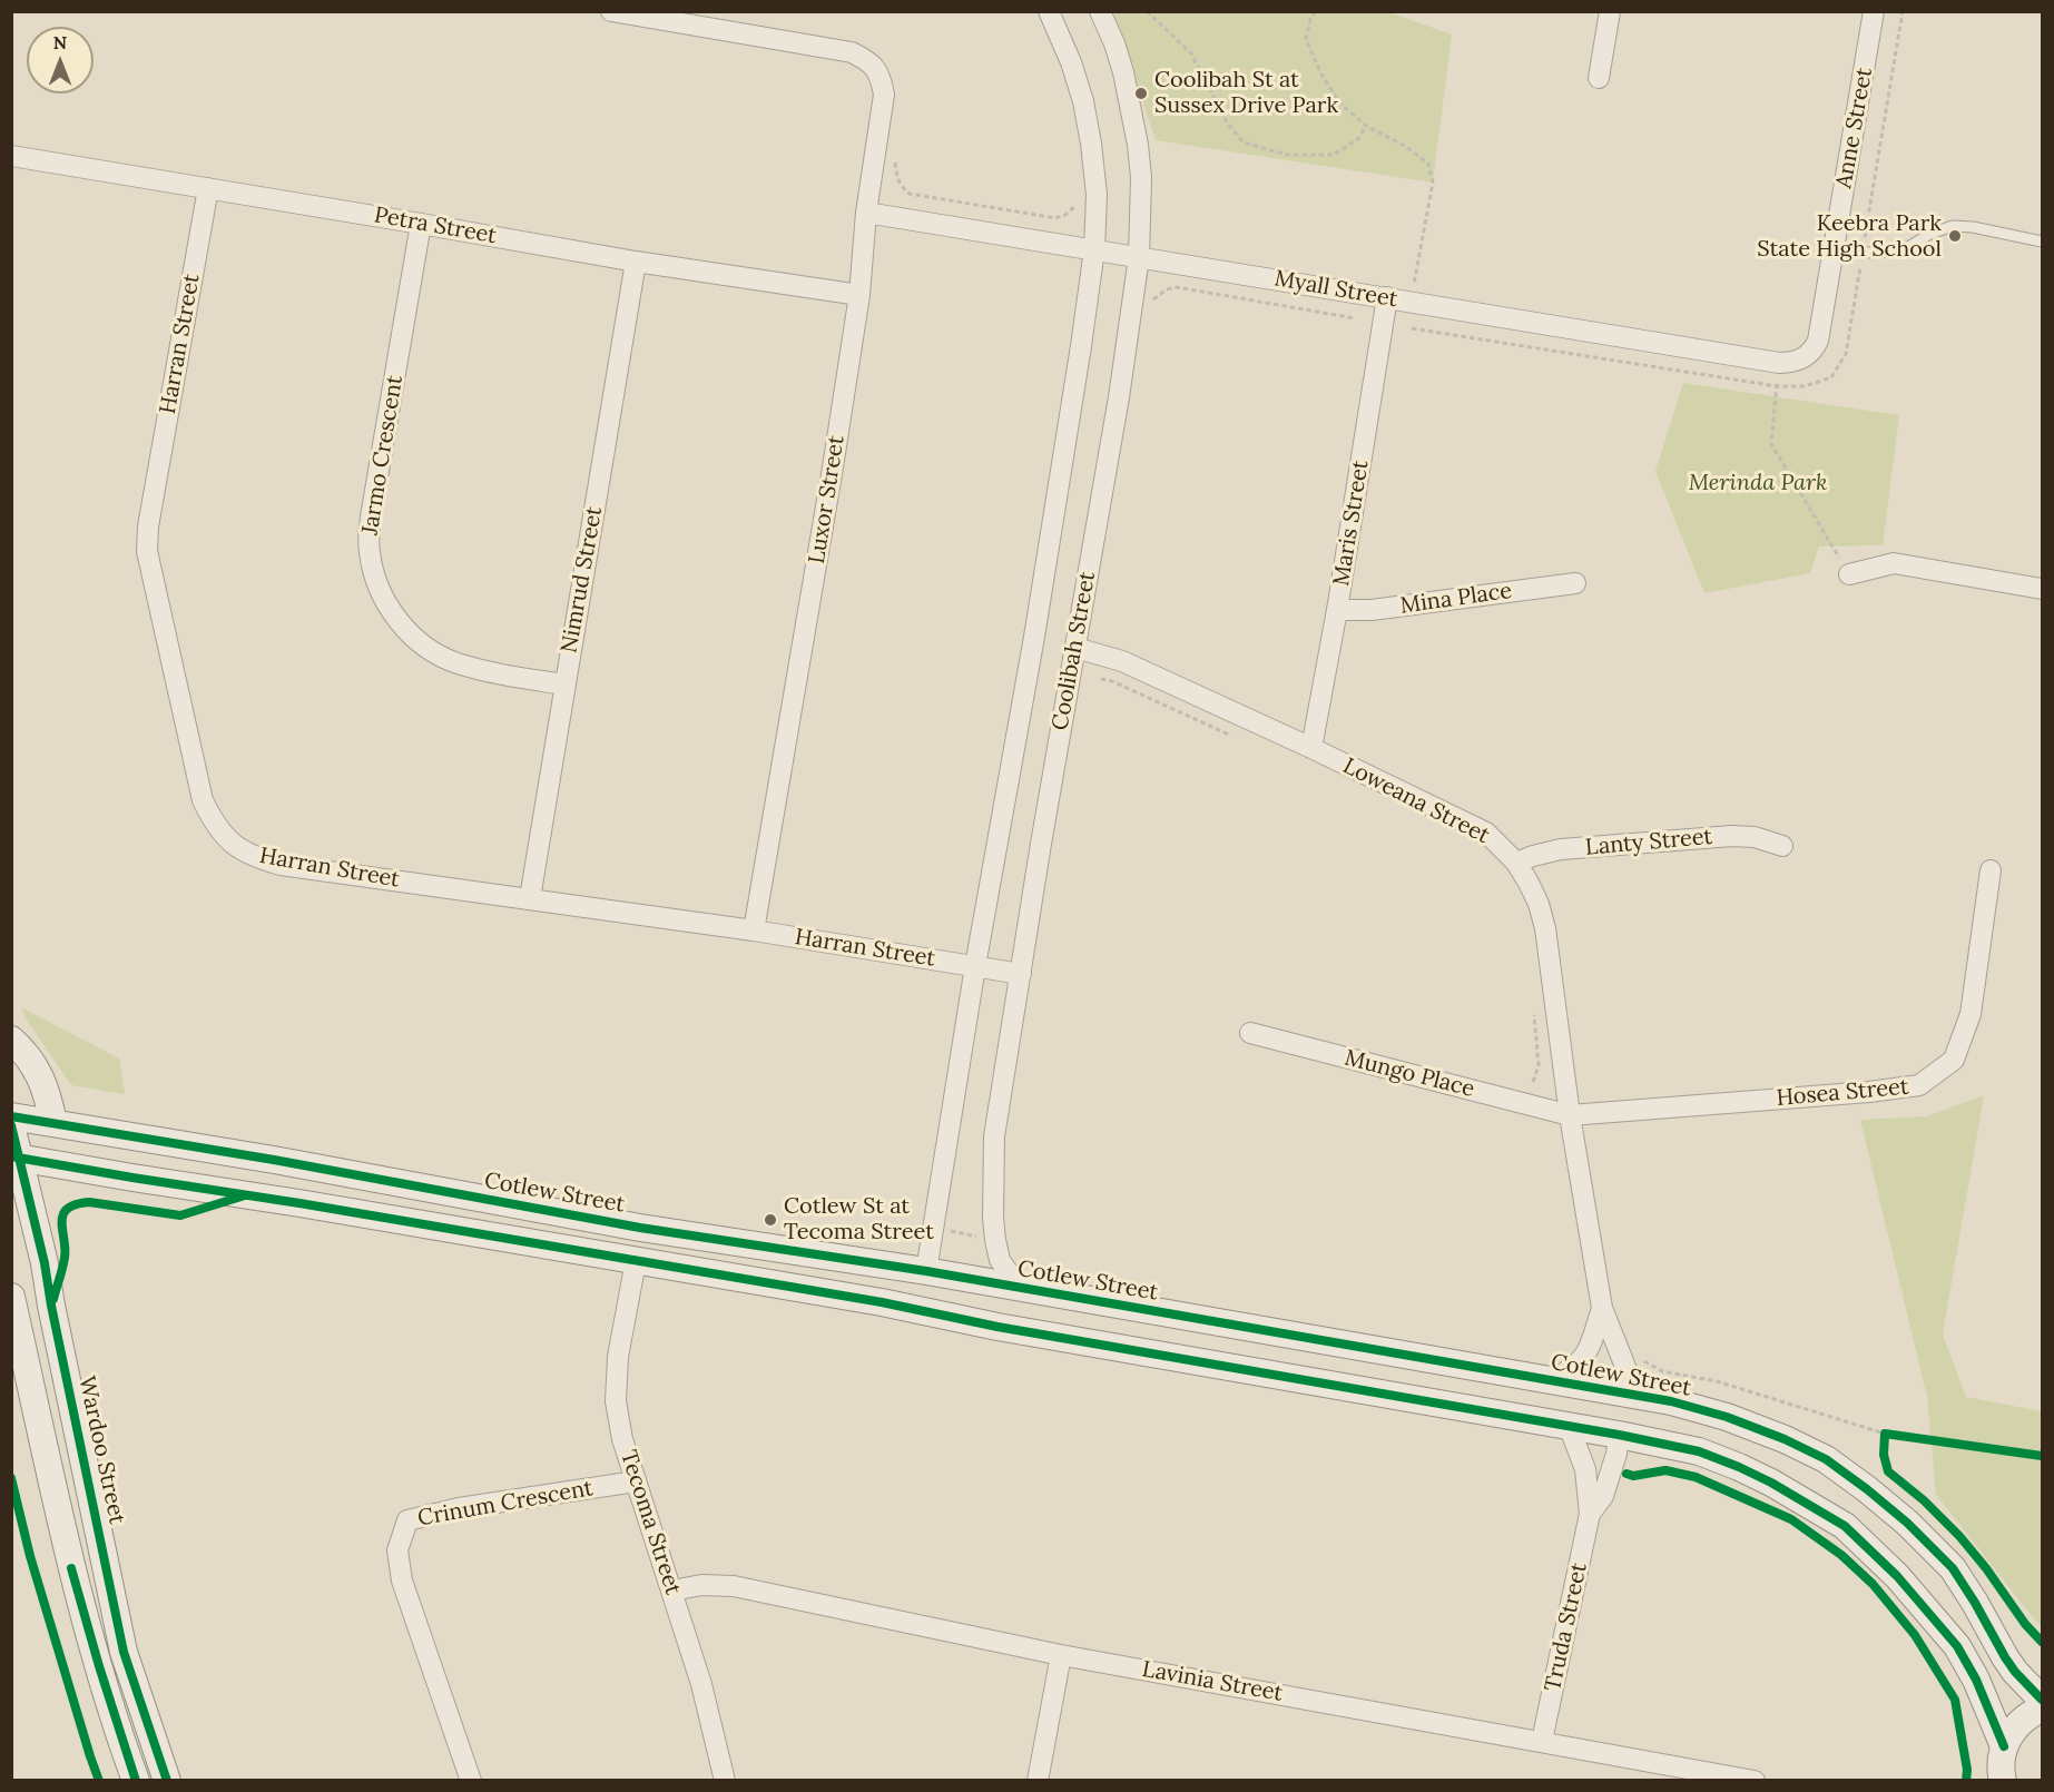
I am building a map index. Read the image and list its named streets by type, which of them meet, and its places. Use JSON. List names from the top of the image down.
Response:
{
  "streets": {
    "main road": ["Cotlew Street", "Wardoo Street"],
    "street": [
      "Anne Street",
      "Petra Street",
      "Myall Street",
      "Harran Street",
      "Jarmo Crescent",
      "Luxor Street",
      "Maris Street",
      "Nimrud Street",
      "Mina Place",
      "Coolibah Street",
      "Loweana Street",
      "Lanty Street",
      "Mungo Place",
      "Hosea Street",
      "Crinum Crescent",
      "Tecoma Street",
      "Truda Street",
      "Lavinia Street"
    ]
  },
  "crossings": [
    ["Anne Street", "Myall Street"],
    ["Petra Street", "Harran Street"],
    ["Petra Street", "Jarmo Crescent"],
    ["Petra Street", "Luxor Street"],
    ["Petra Street", "Nimrud Street"],
    ["Myall Street", "Luxor Street"],
    ["Myall Street", "Maris Street"],
    ["Myall Street", "Coolibah Street"],
    ["Harran Street", "Luxor Street"],
    ["Harran Street", "Nimrud Street"],
    ["Harran Street", "Coolibah Street"],
    ["Jarmo Crescent", "Nimrud Street"],
    ["Maris Street", "Mina Place"],
    ["Maris Street", "Loweana Street"],
    ["Coolibah Street", "Loweana Street"],
    ["Coolibah Street", "Cotlew Street"],
    ["Loweana Street", "Lanty Street"],
    ["Loweana Street", "Mungo Place"],
    ["Loweana Street", "Hosea Street"],
    ["Loweana Street", "Cotlew Street"],
    ["Mungo Place", "Hosea Street"],
    ["Crinum Crescent", "Tecoma Street"],
    ["Tecoma Street", "Lavinia Street"],
    ["Truda Street", "Lavinia Street"]
  ],
  "parks": ["Merinda Park"],
  "places": ["Coolibah St at Sussex Drive Park", "Keebra Park State High School", "Cotlew St at Tecoma Street"],
  "north": "top"
}
